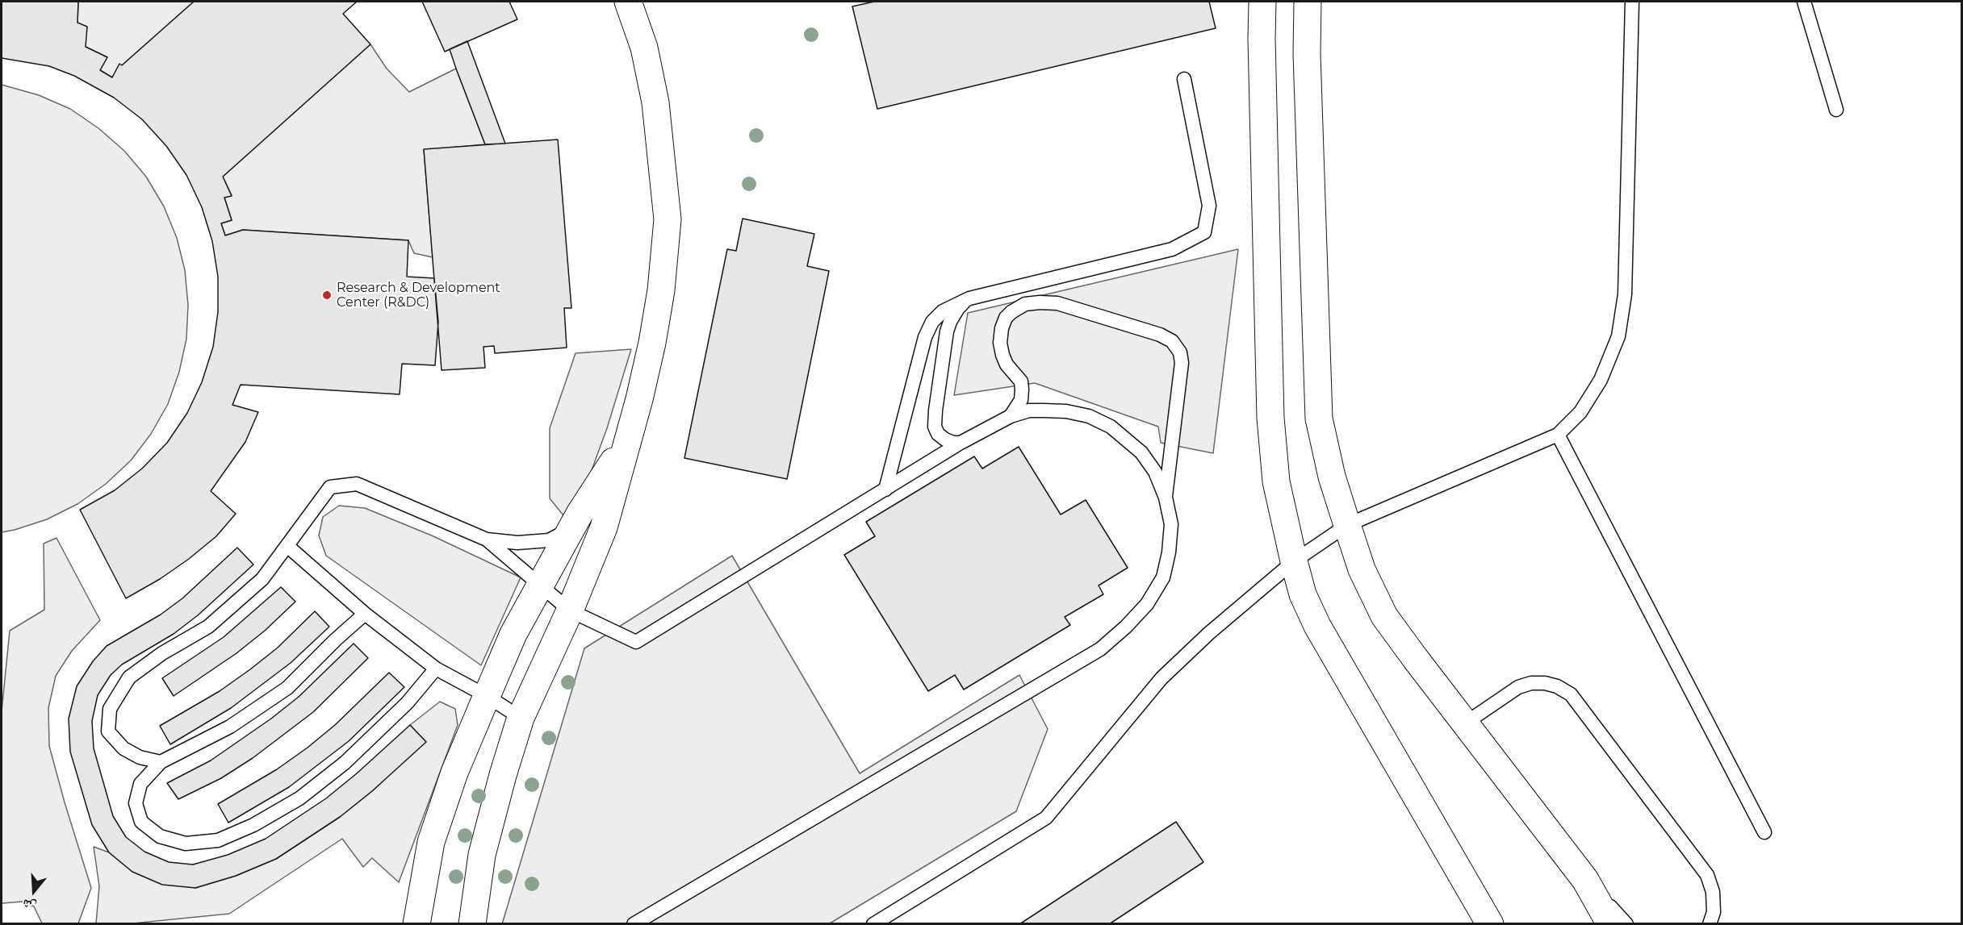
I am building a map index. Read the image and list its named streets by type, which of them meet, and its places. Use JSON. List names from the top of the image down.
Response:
{
  "places": ["Research & Development Center (R&DC)"],
  "north": "bottom"
}
